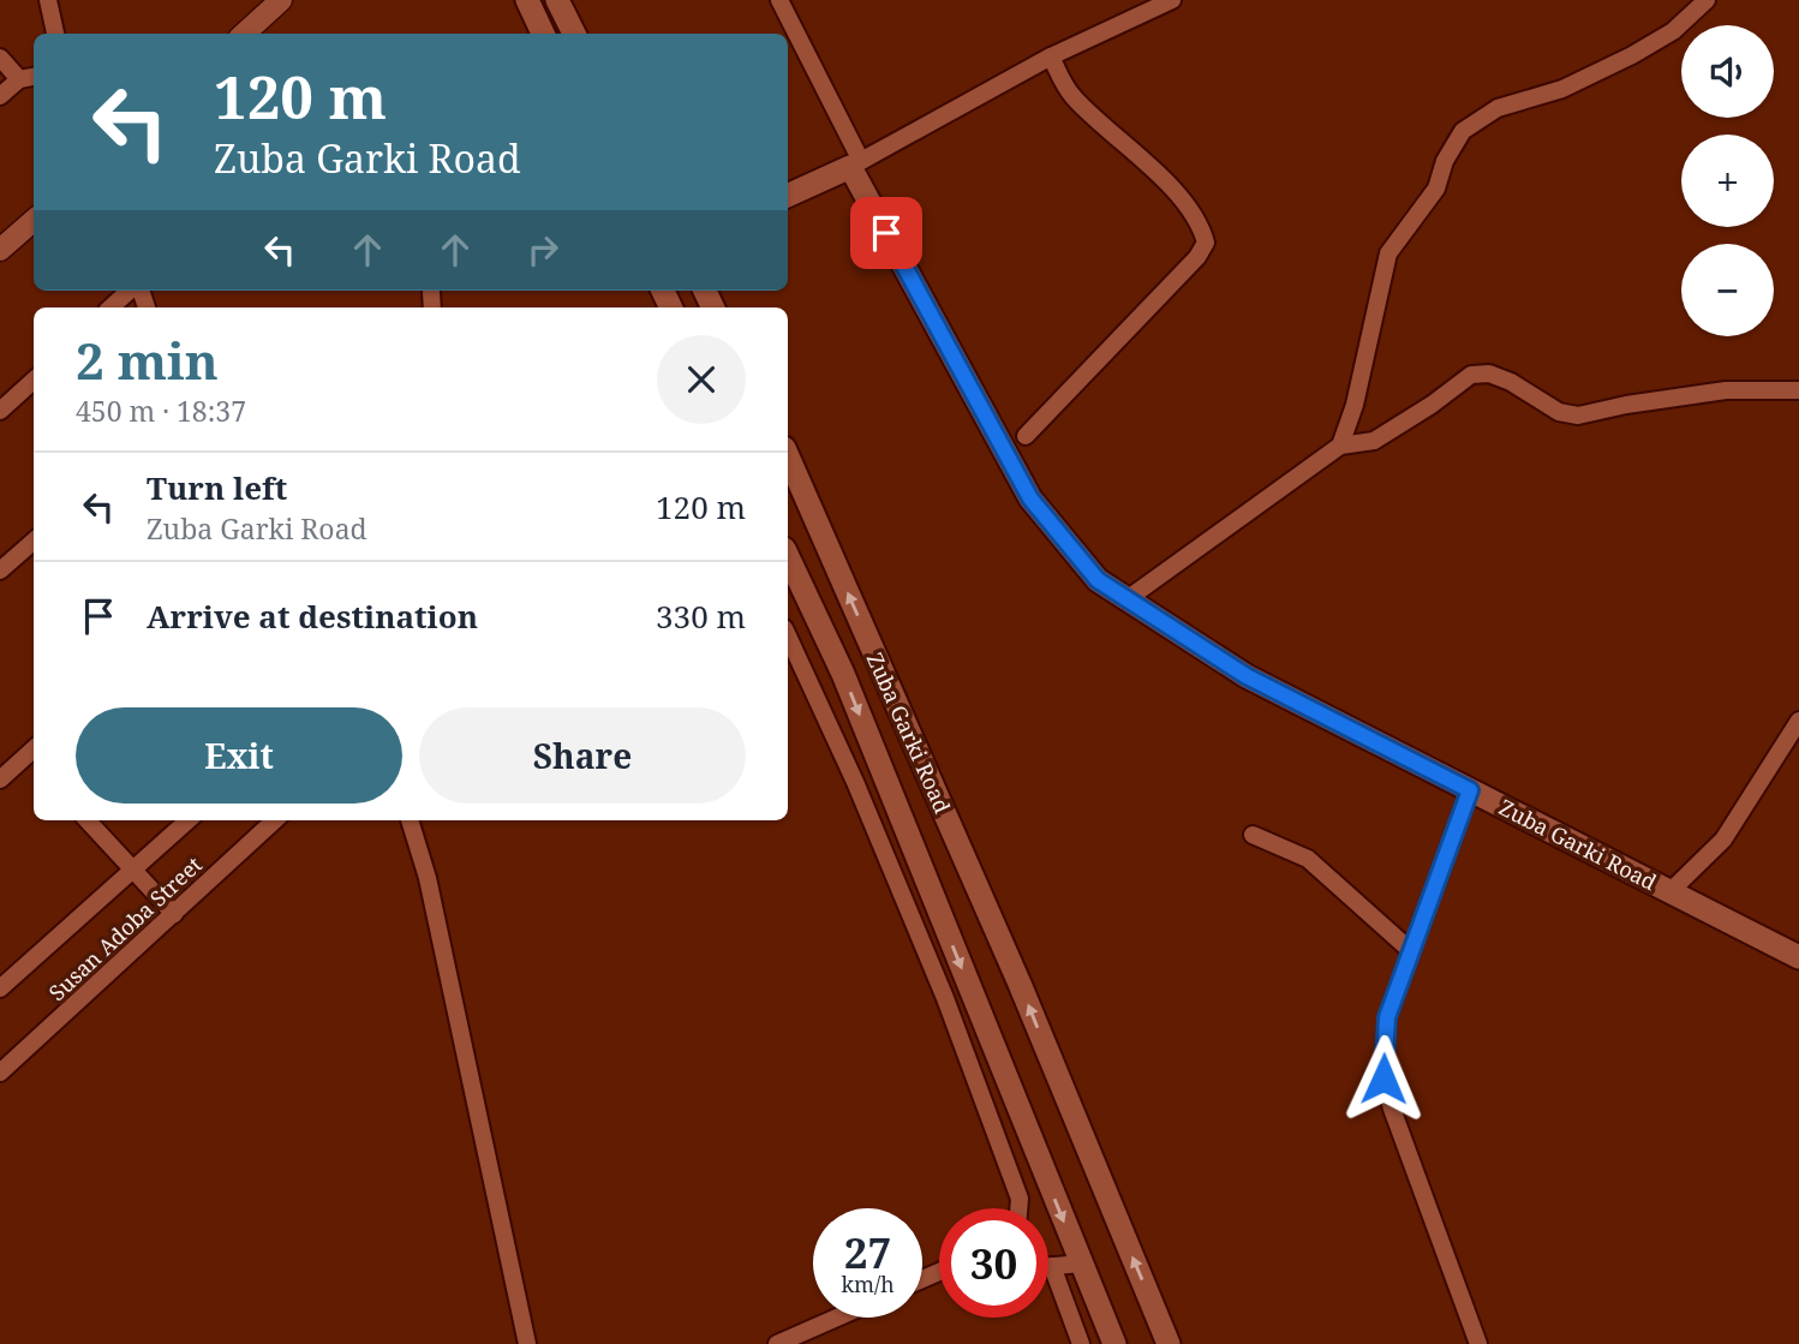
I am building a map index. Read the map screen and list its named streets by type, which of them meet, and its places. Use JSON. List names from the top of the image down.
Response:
{
  "streets": {
    "main road": ["Zuba Garki Road"],
    "street": ["Susan Adoba Street"]
  },
  "page": {
    "map_buttons": ["+", "−"],
    "turn": ["120 m", "Zuba Garki Road"],
    "heading": ["2 min", "450 m · 18:37"],
    "list": [
      {
        "name": "Turn left",
        "note": "Zuba Garki Road",
        "value": "120 m"
      },
      {
        "name": "Arrive at destination",
        "value": "330 m"
      }
    ],
    "buttons": ["Exit", "Share"],
    "speed": "27 km/h",
    "limit": "30"
  }
}
